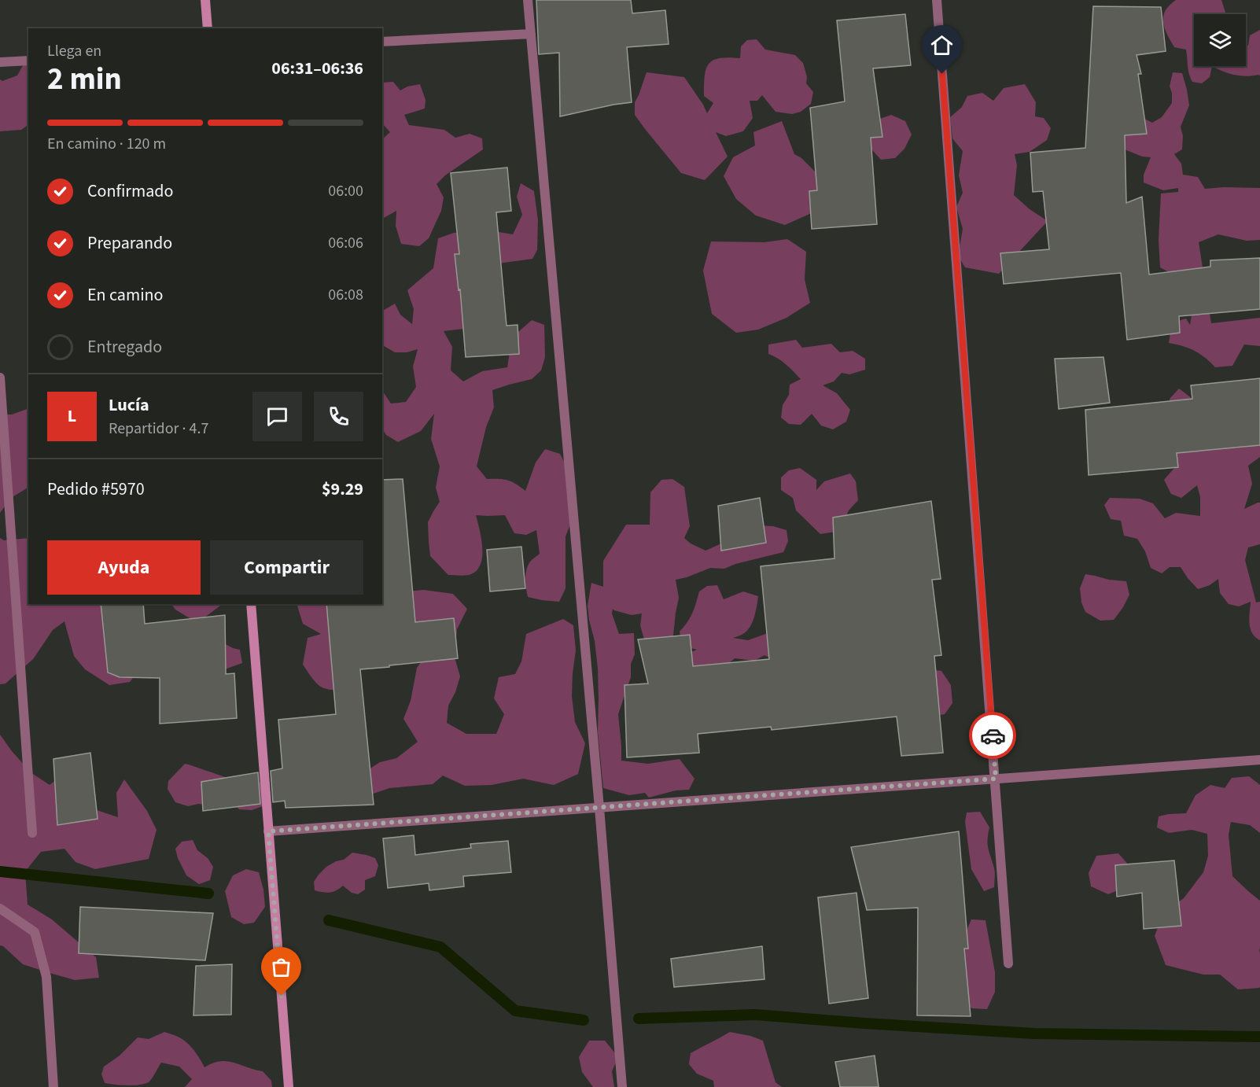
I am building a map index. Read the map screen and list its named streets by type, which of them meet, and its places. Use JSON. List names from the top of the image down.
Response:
{
  "page": {
    "heading": ["2 min", "Llega en", "06:31–06:36"],
    "panel": [
      "Lucía",
      "Repartidor · 4.7",
      "Pedido #5970",
      "$9.29"
    ],
    "bar": "En camino · 120 m",
    "list": [
      ["Confirmado", "06:00"],
      ["Preparando", "06:06"],
      ["En camino", "06:08"],
      "Entregado"
    ],
    "round": "L",
    "buttons": ["Ayuda", "Compartir"]
  }
}
